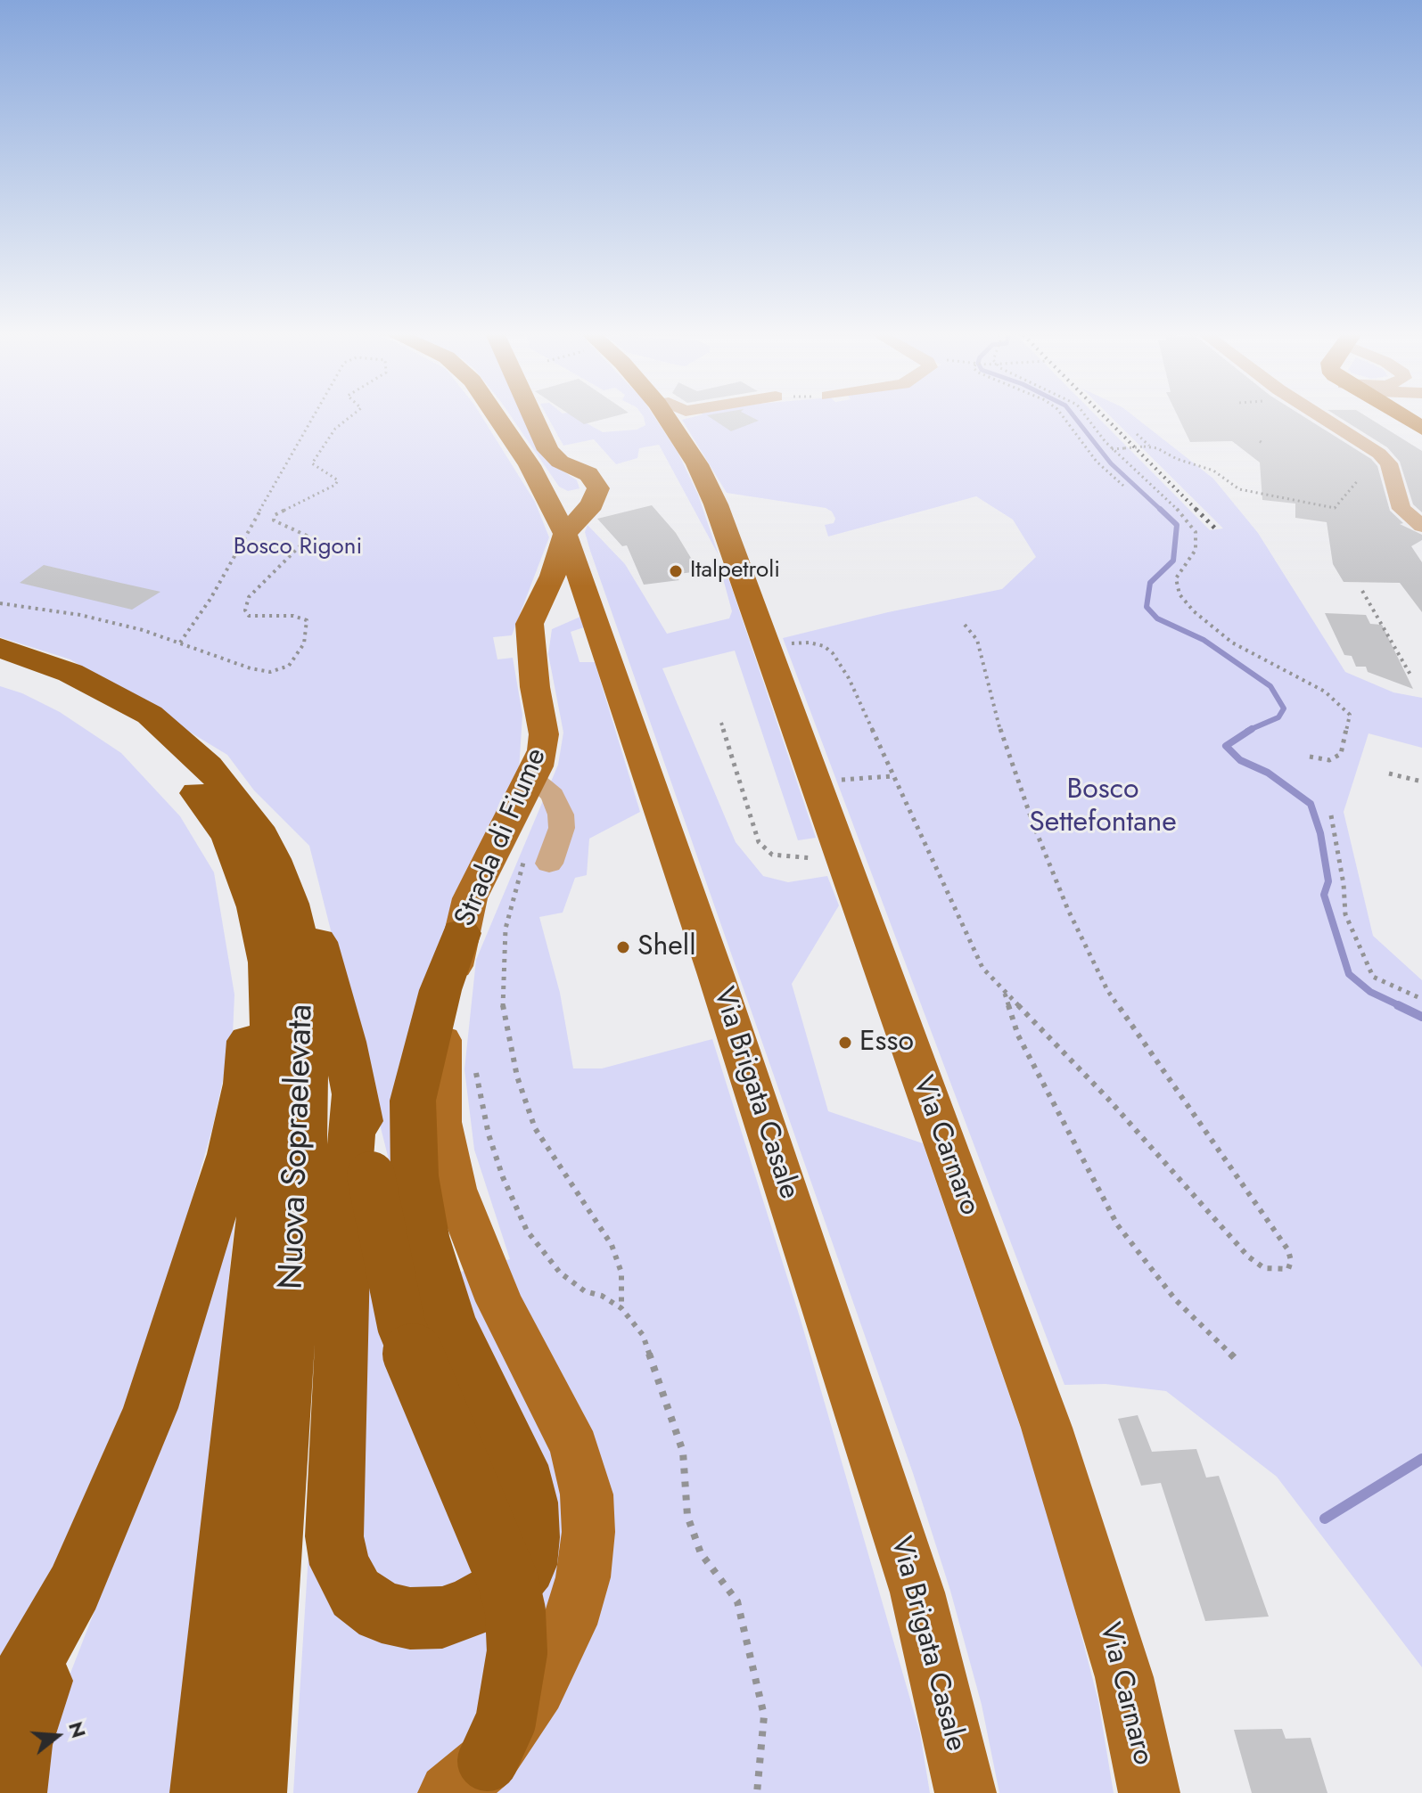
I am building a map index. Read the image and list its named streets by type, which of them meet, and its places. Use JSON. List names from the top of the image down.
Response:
{
  "streets": {
    "highway": ["Nuova Sopraelevata"],
    "main road": ["Strada di Fiume", "Via Brigata Casale", "Via Carnaro"]
  },
  "crossings": [
    ["Strada di Fiume", "Via Brigata Casale"]
  ],
  "parks": ["Bosco Rigoni", "Bosco Settefontane"],
  "places": ["Italpetroli", "Shell", "Esso"],
  "north": "right"
}
